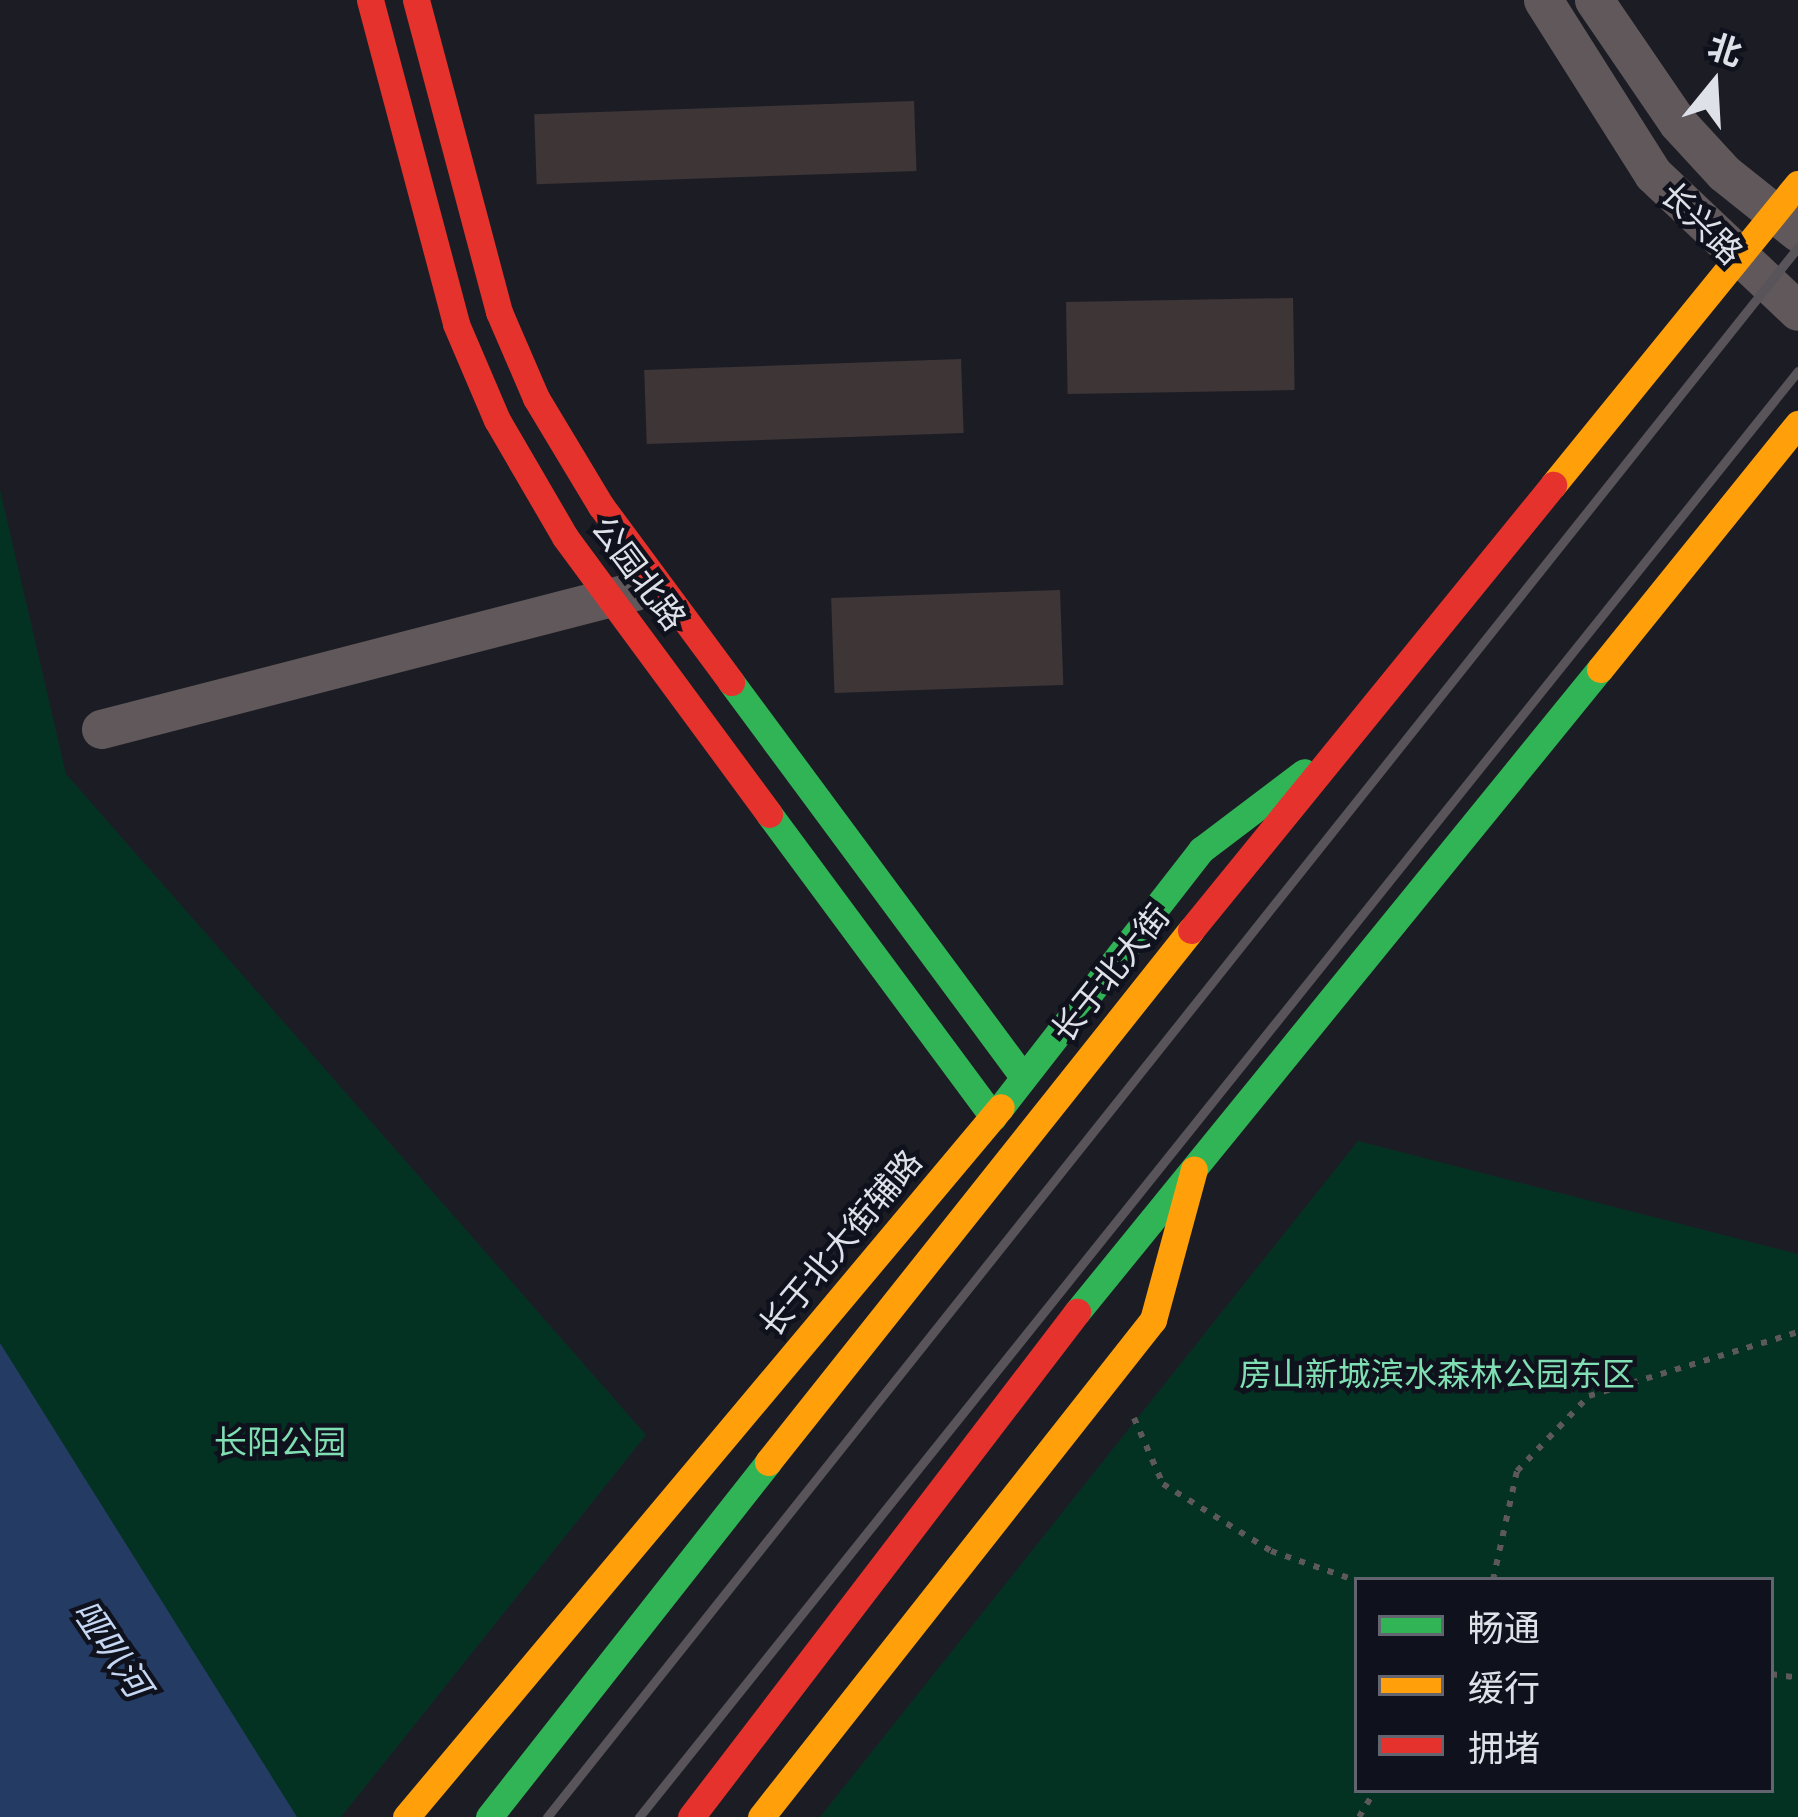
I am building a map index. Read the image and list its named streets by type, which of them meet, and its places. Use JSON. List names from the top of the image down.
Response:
{
  "streets": {
    "street": [
      "长兴路",
      "公园北路",
      "长于北大街",
      "长于北大街辅路"
    ]
  },
  "crossings": [
    ["长兴路", "长于北大街"],
    ["公园北路", "长于北大街辅路"],
    ["长于北大街", "长于北大街辅路"]
  ],
  "water": ["哑叭河"],
  "parks": ["房山新城滨水森林公园东区", "长阳公园"],
  "legend": ["畅通", "缓行", "拥堵"],
  "north": "top"
}
